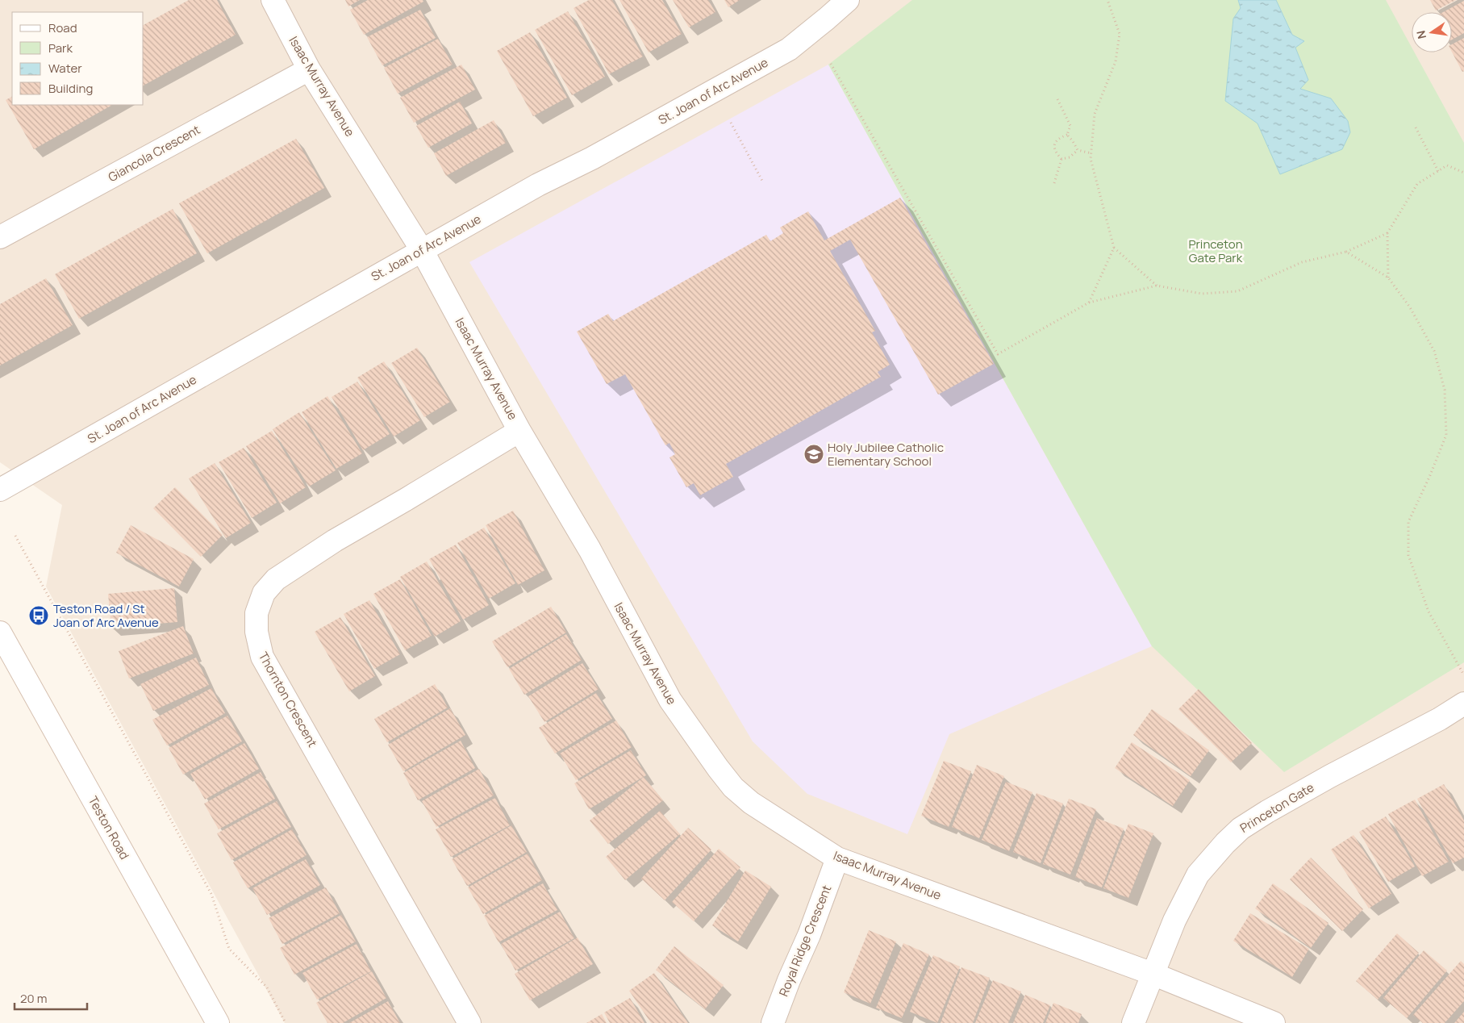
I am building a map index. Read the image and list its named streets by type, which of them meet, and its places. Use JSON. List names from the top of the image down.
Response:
{
  "streets": {
    "street": [
      "Isaac Murray Avenue",
      "St. Joan of Arc Avenue",
      "Giancola Crescent",
      "Thornton Crescent",
      "Princeton Gate",
      "Teston Road",
      "Royal Ridge Crescent"
    ]
  },
  "crossings": [
    ["Isaac Murray Avenue", "St. Joan of Arc Avenue"],
    ["Isaac Murray Avenue", "Giancola Crescent"],
    ["Isaac Murray Avenue", "Thornton Crescent"],
    ["Isaac Murray Avenue", "Princeton Gate"],
    ["Isaac Murray Avenue", "Royal Ridge Crescent"]
  ],
  "parks": ["Princeton Gate Park"],
  "places": {
    "school or university": ["Holy Jubilee Catholic Elementary School"],
    "bus stop": ["Teston Road / St Joan of Arc Avenue"]
  },
  "legend": [
    "Road",
    "Park",
    "Water",
    "Building"
  ],
  "scale_bar": "20 m",
  "north": "left"
}
